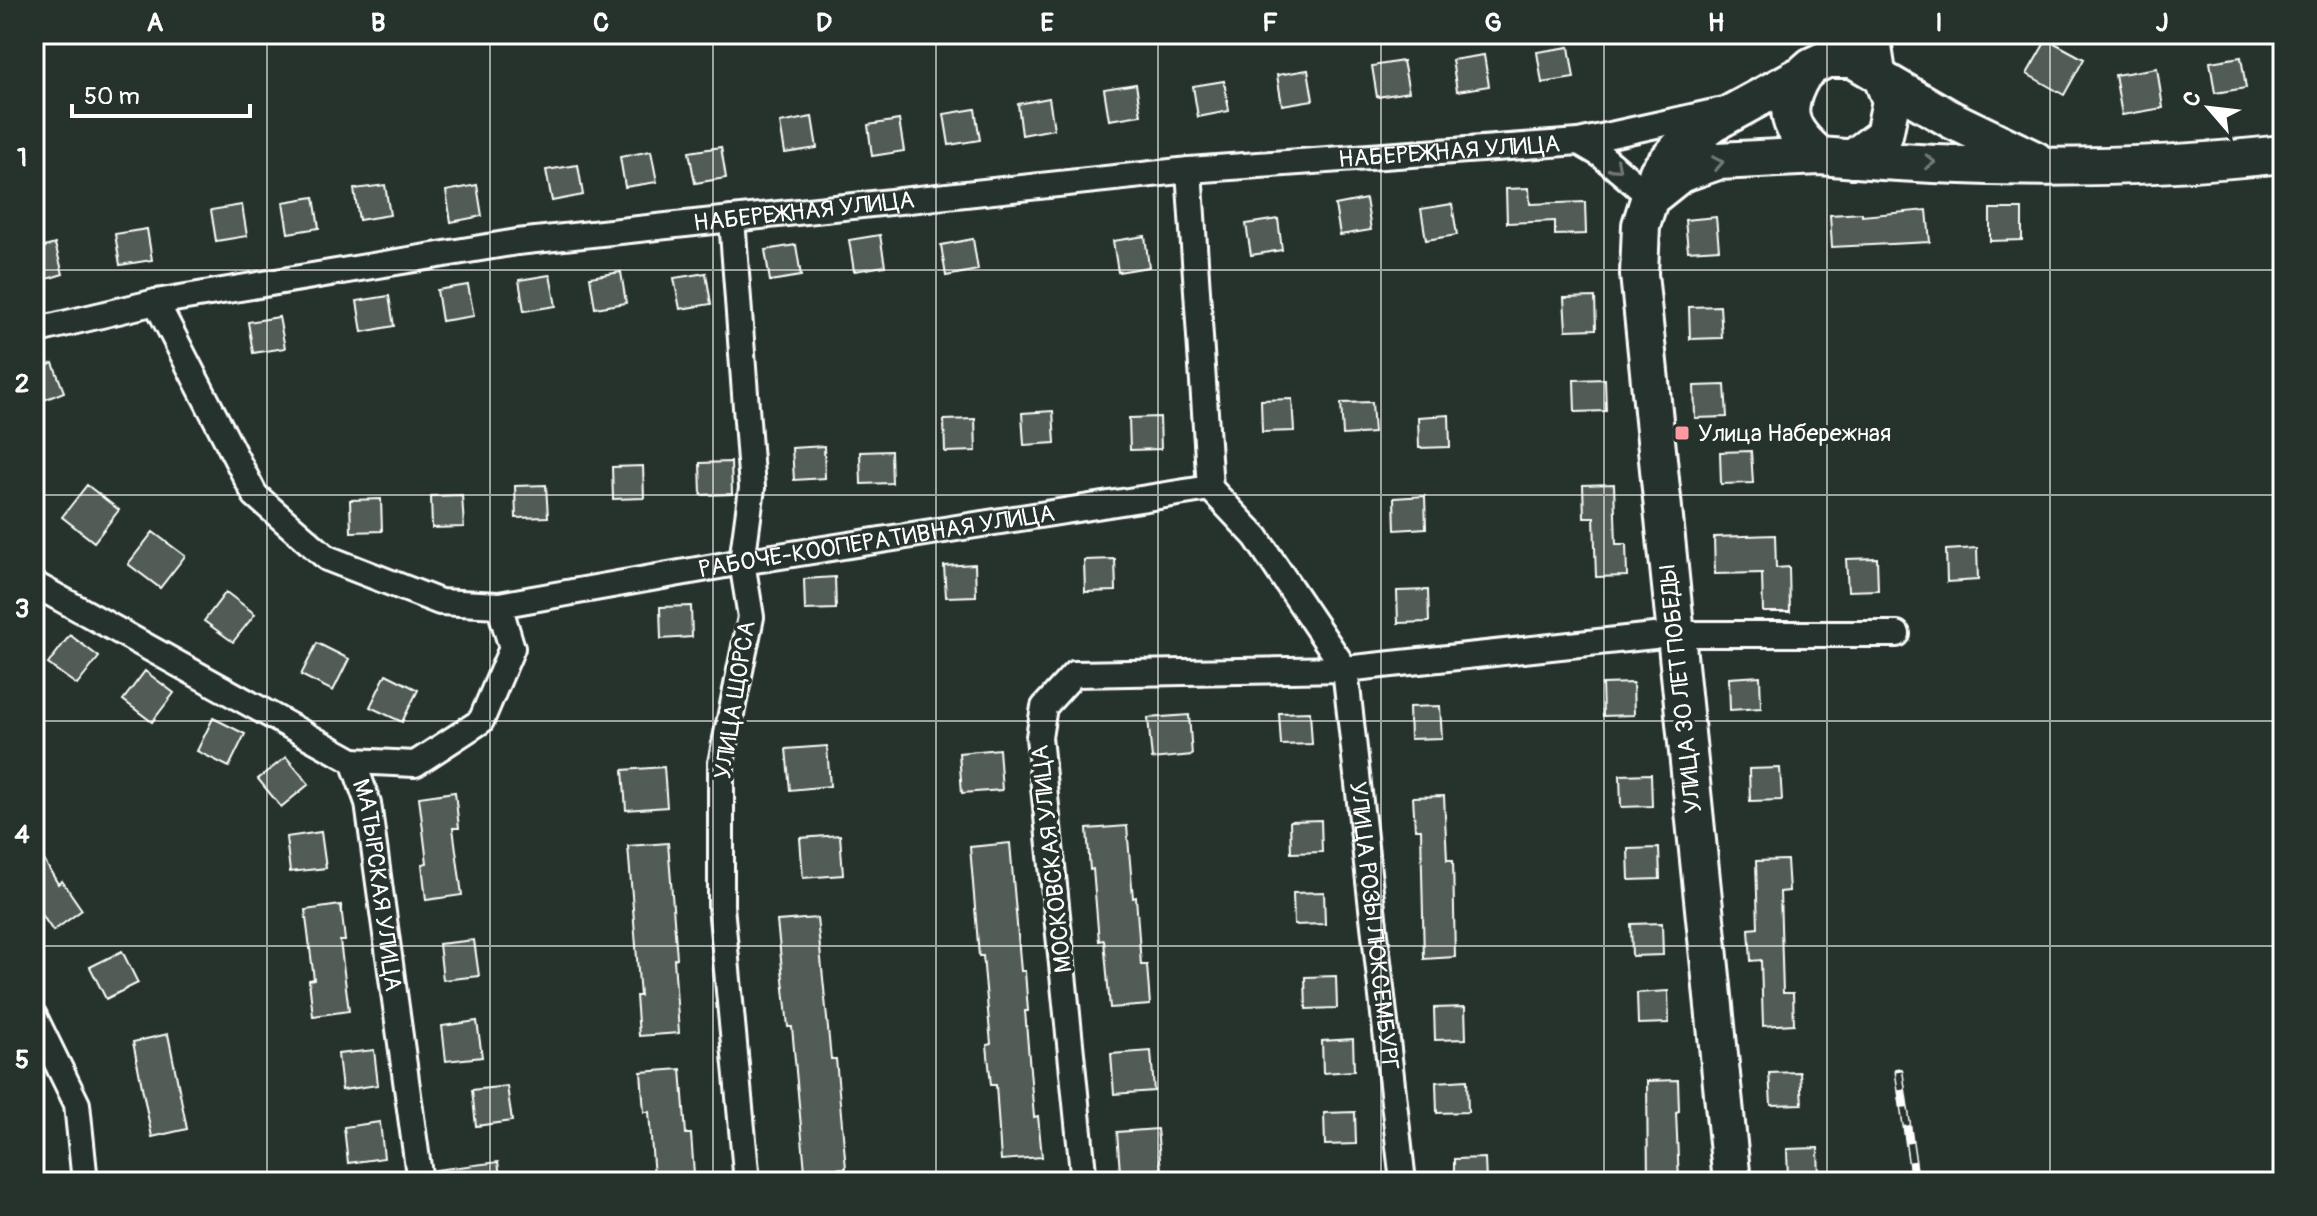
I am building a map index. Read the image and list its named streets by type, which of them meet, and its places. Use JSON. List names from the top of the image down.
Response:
{
  "streets": {
    "main road": ["НАБЕРЕЖНАЯ УЛИЦА", "УЛИЦА 30 ЛЕТ ПОБЕДЫ"],
    "street": [
      "РАБОЧЕ-КООПЕРАТИВНАЯ УЛИЦА",
      "УЛИЦА ЩОРСА",
      "МОСКОВСКАЯ УЛИЦА",
      "МАТЫРСКАЯ УЛИЦА",
      "УЛИЦА РОЗЫ ЛЮКСЕМБУРГ"
    ]
  },
  "crossings": [
    ["НАБЕРЕЖНАЯ УЛИЦА", "РАБОЧЕ-КООПЕРАТИВНАЯ УЛИЦА"],
    ["НАБЕРЕЖНАЯ УЛИЦА", "УЛИЦА 30 ЛЕТ ПОБЕДЫ"],
    ["НАБЕРЕЖНАЯ УЛИЦА", "УЛИЦА ЩОРСА"],
    ["РАБОЧЕ-КООПЕРАТИВНАЯ УЛИЦА", "УЛИЦА ЩОРСА"],
    ["МОСКОВСКАЯ УЛИЦА", "УЛИЦА РОЗЫ ЛЮКСЕМБУРГ"]
  ],
  "places": {
    "transit": ["Улица Набережная"]
  },
  "scale_bar": "50 m",
  "north": "top left",
  "grid": {
    "columns": [
      "A",
      "B",
      "C",
      "D",
      "E",
      "F",
      "G",
      "H",
      "I",
      "J"
    ],
    "rows": [
      "1",
      "2",
      "3",
      "4",
      "5"
    ]
  }
}
